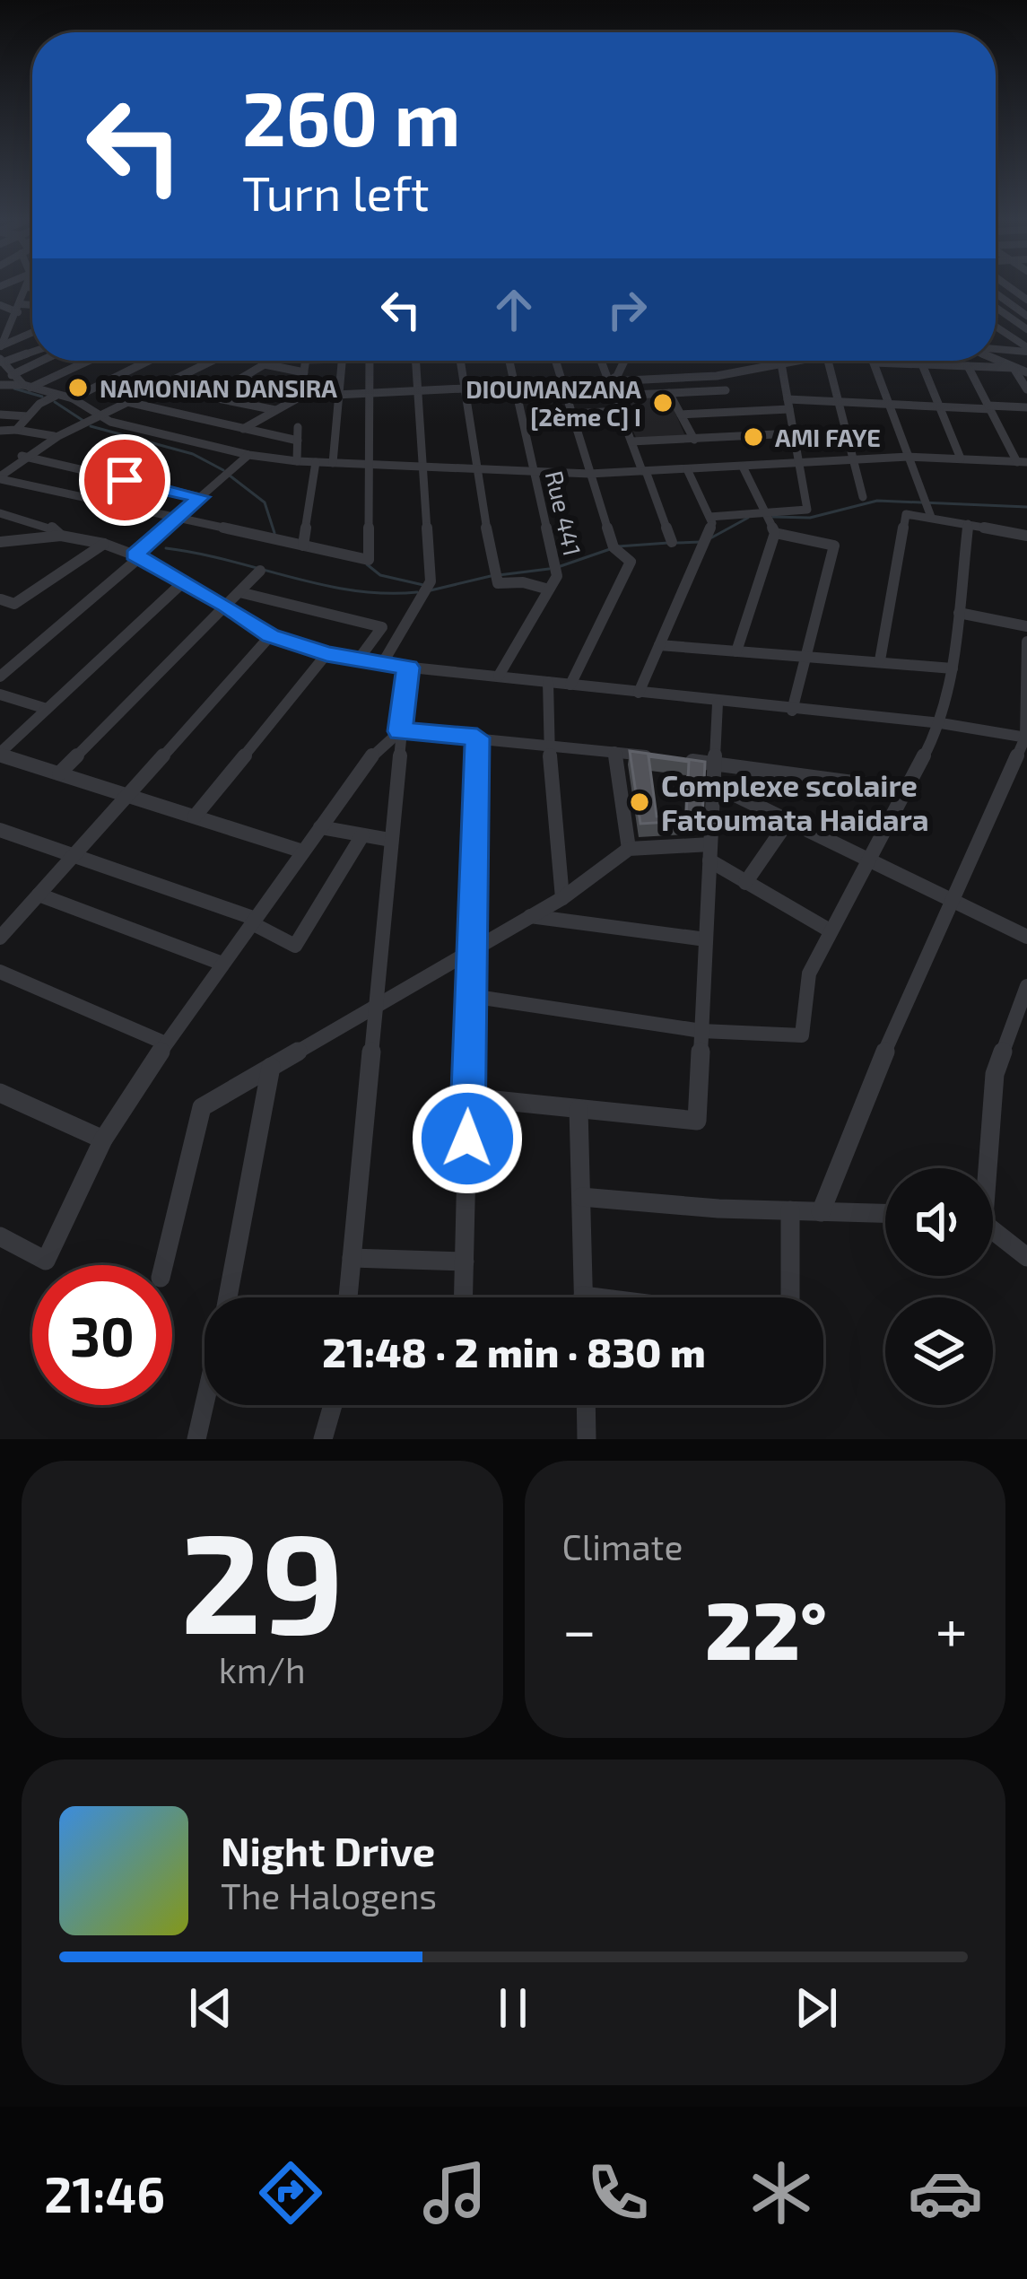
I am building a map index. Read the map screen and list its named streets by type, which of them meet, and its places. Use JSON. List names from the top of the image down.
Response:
{
  "streets": {
    "street": ["Rue 441"]
  },
  "places": [
    "NAMONIAN DANSIRA",
    "DIOUMANZANA [2ème C] I",
    "AMI FAYE",
    "Complexe scolaire Fatoumata Haidara"
  ],
  "page": {
    "turn": ["260 m", "Turn left"],
    "limit": "30",
    "trip": "21:48 · 2 min · 830 m",
    "tile": [
      ["29", "km/h"],
      "Climate"
    ],
    "heat": ["−", "22°", "+"],
    "song": ["Night Drive", "The Halogens"],
    "tabs": "21:46"
  }
}
